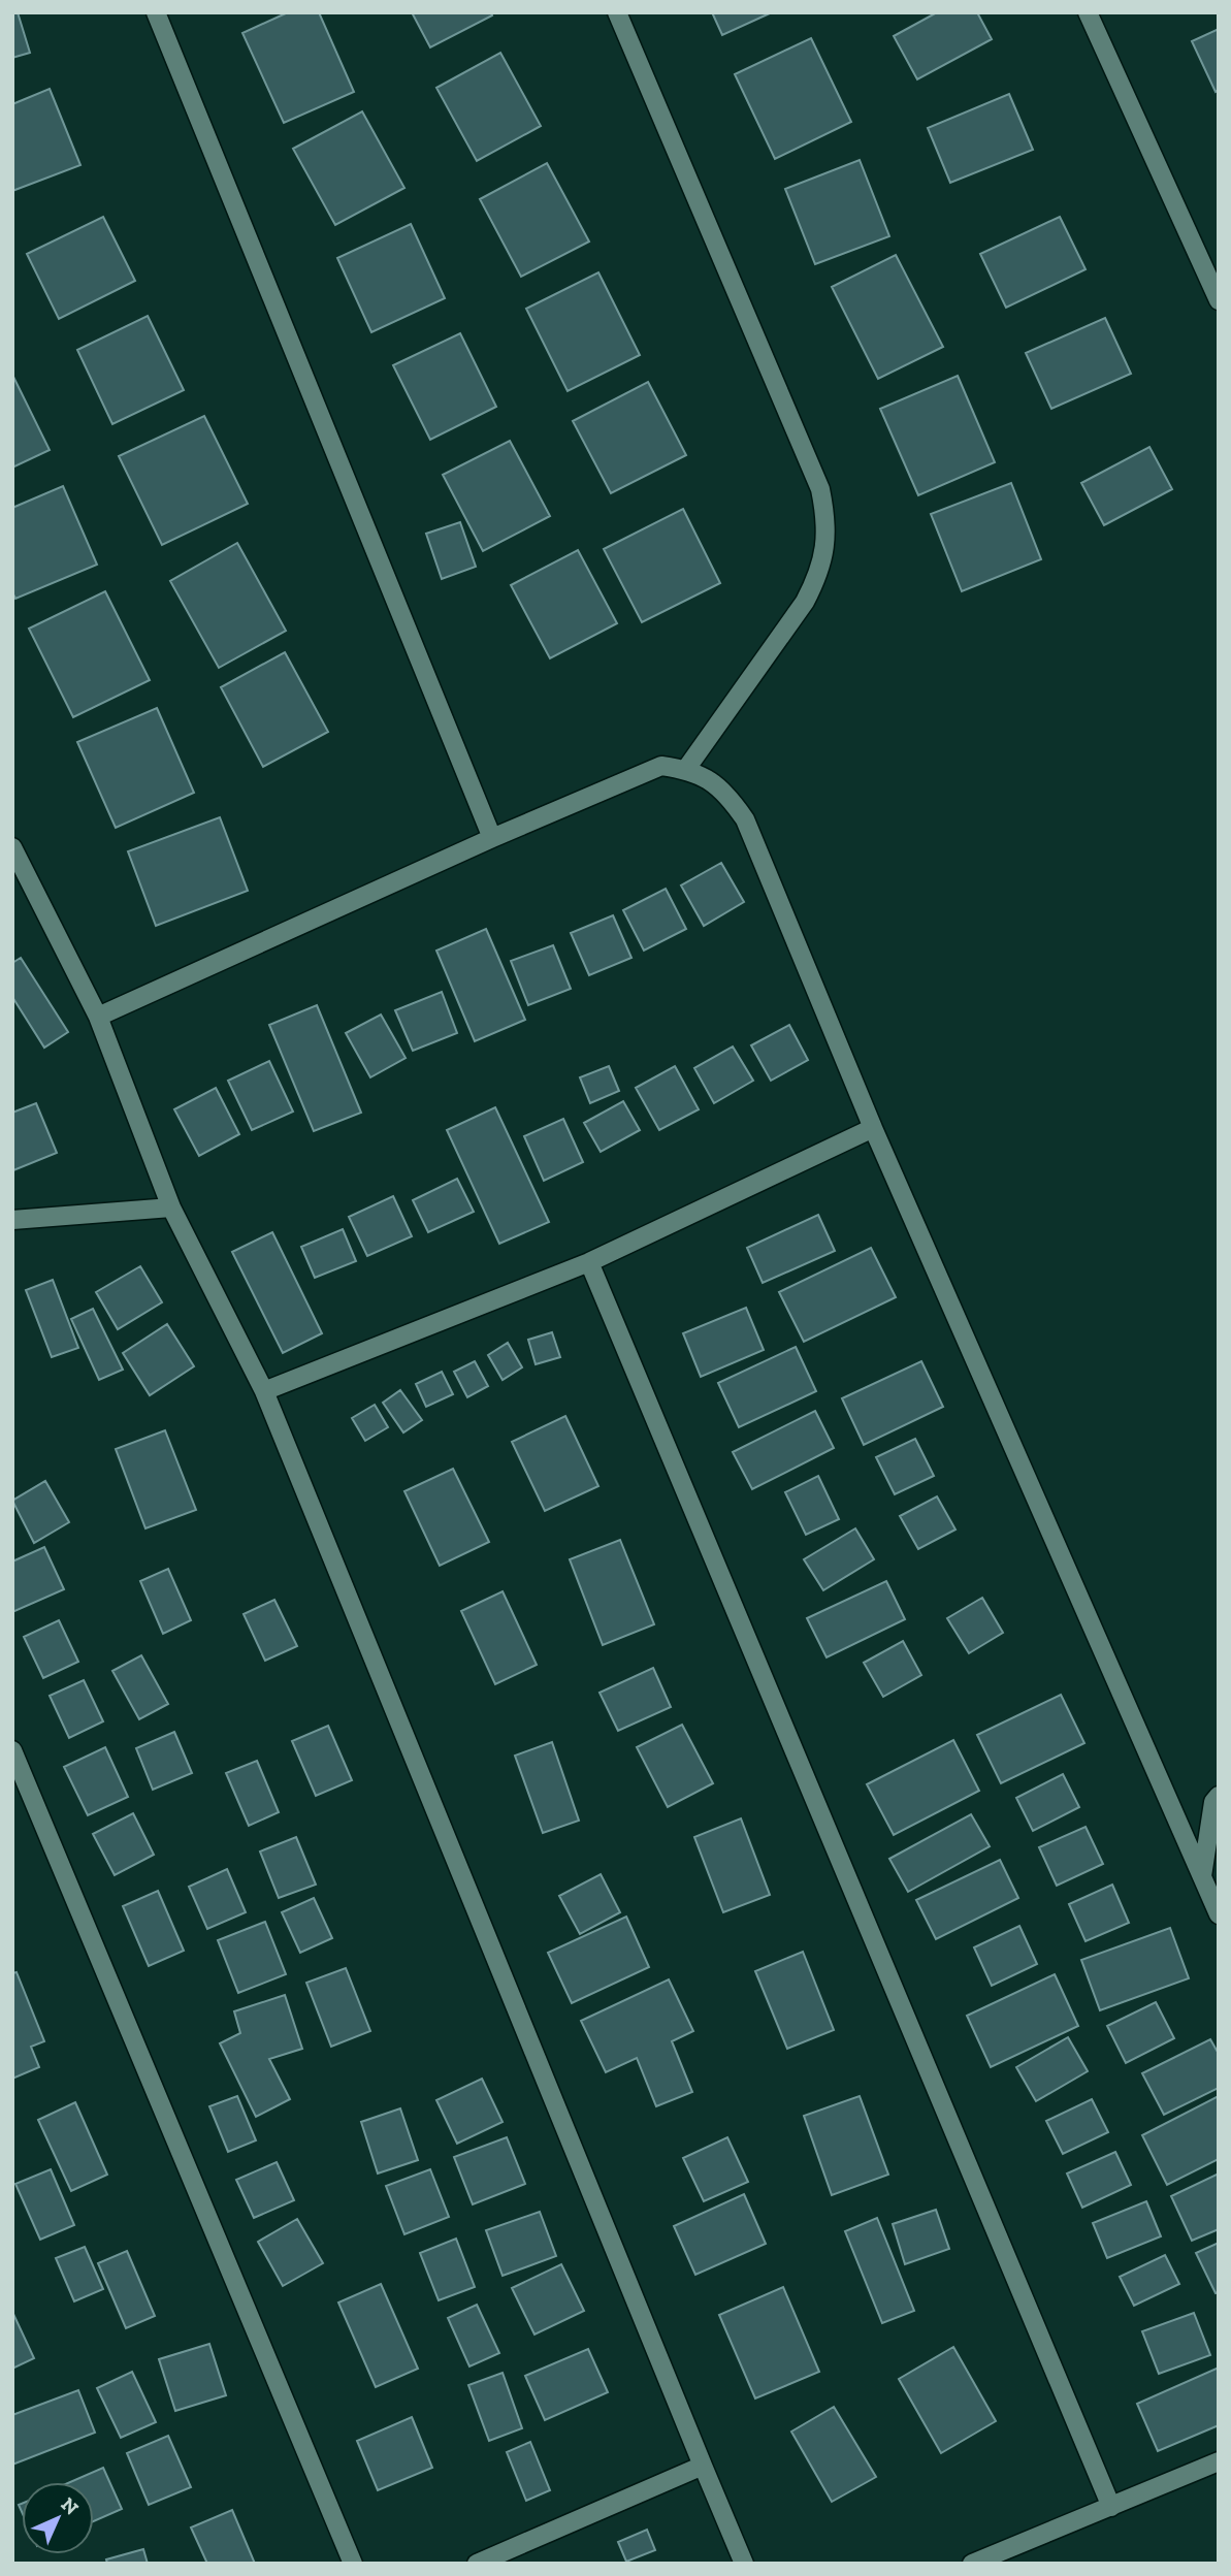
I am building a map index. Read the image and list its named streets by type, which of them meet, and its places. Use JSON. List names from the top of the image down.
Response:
{
  "north": "top right"
}
